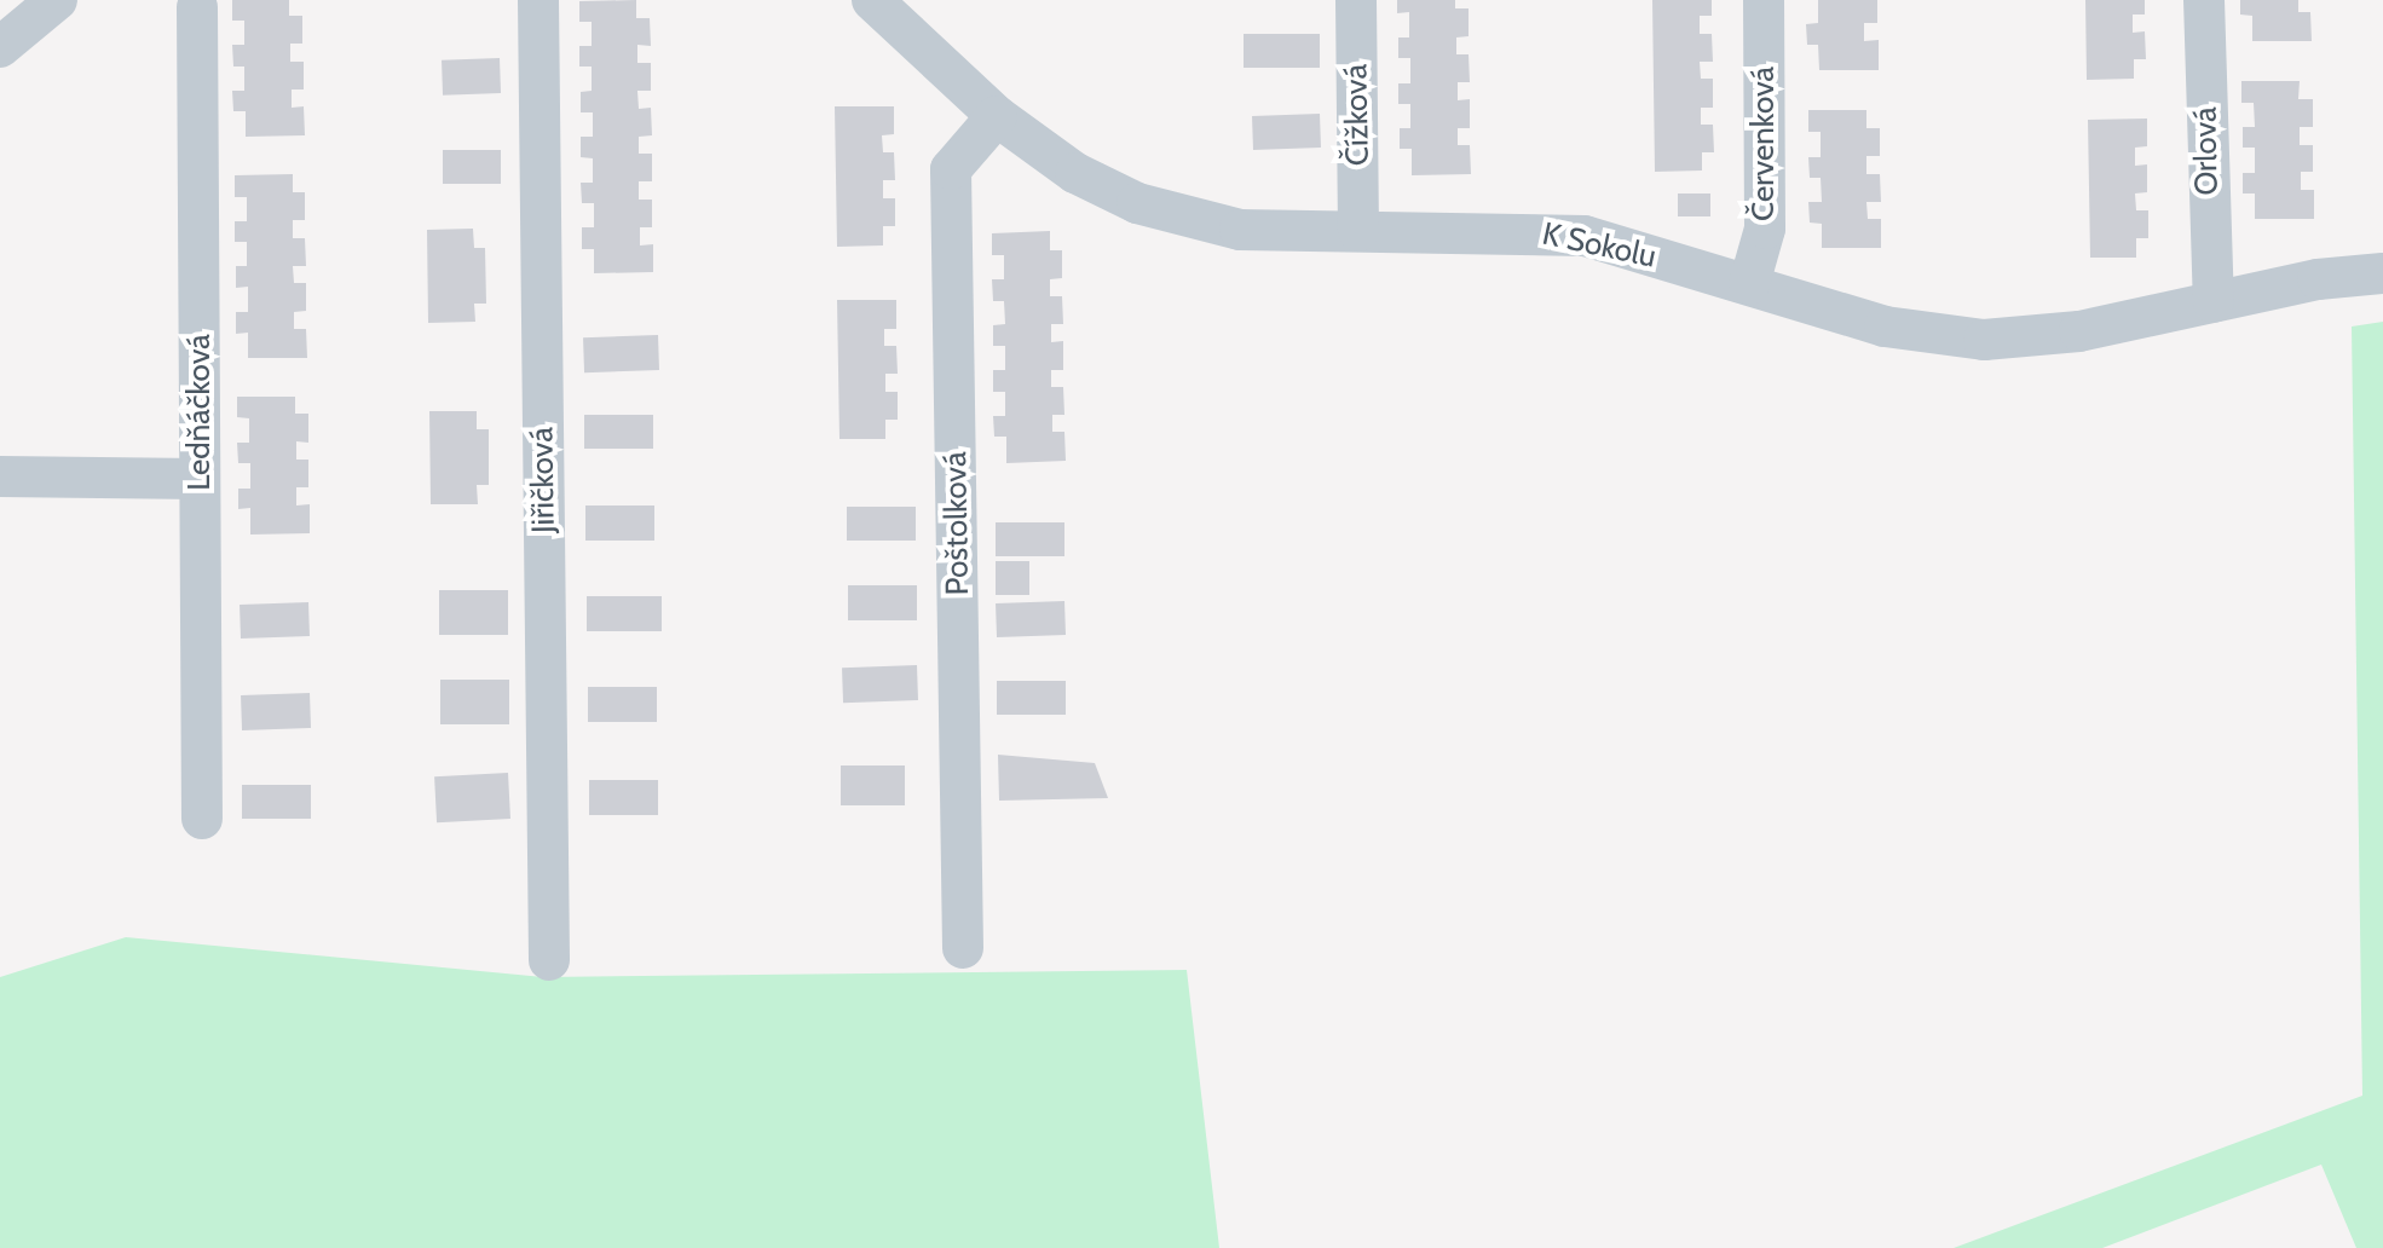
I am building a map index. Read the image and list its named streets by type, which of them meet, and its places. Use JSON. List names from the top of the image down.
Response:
{
  "streets": {
    "street": [
      "Čížková",
      "Červenková",
      "Orlová",
      "K Sokolu",
      "Ledňáčková",
      "Jiřičková",
      "Poštolková"
    ]
  },
  "crossings": [
    ["Čížková", "K Sokolu"],
    ["Červenková", "K Sokolu"],
    ["Orlová", "K Sokolu"],
    ["K Sokolu", "Poštolková"]
  ]
}
